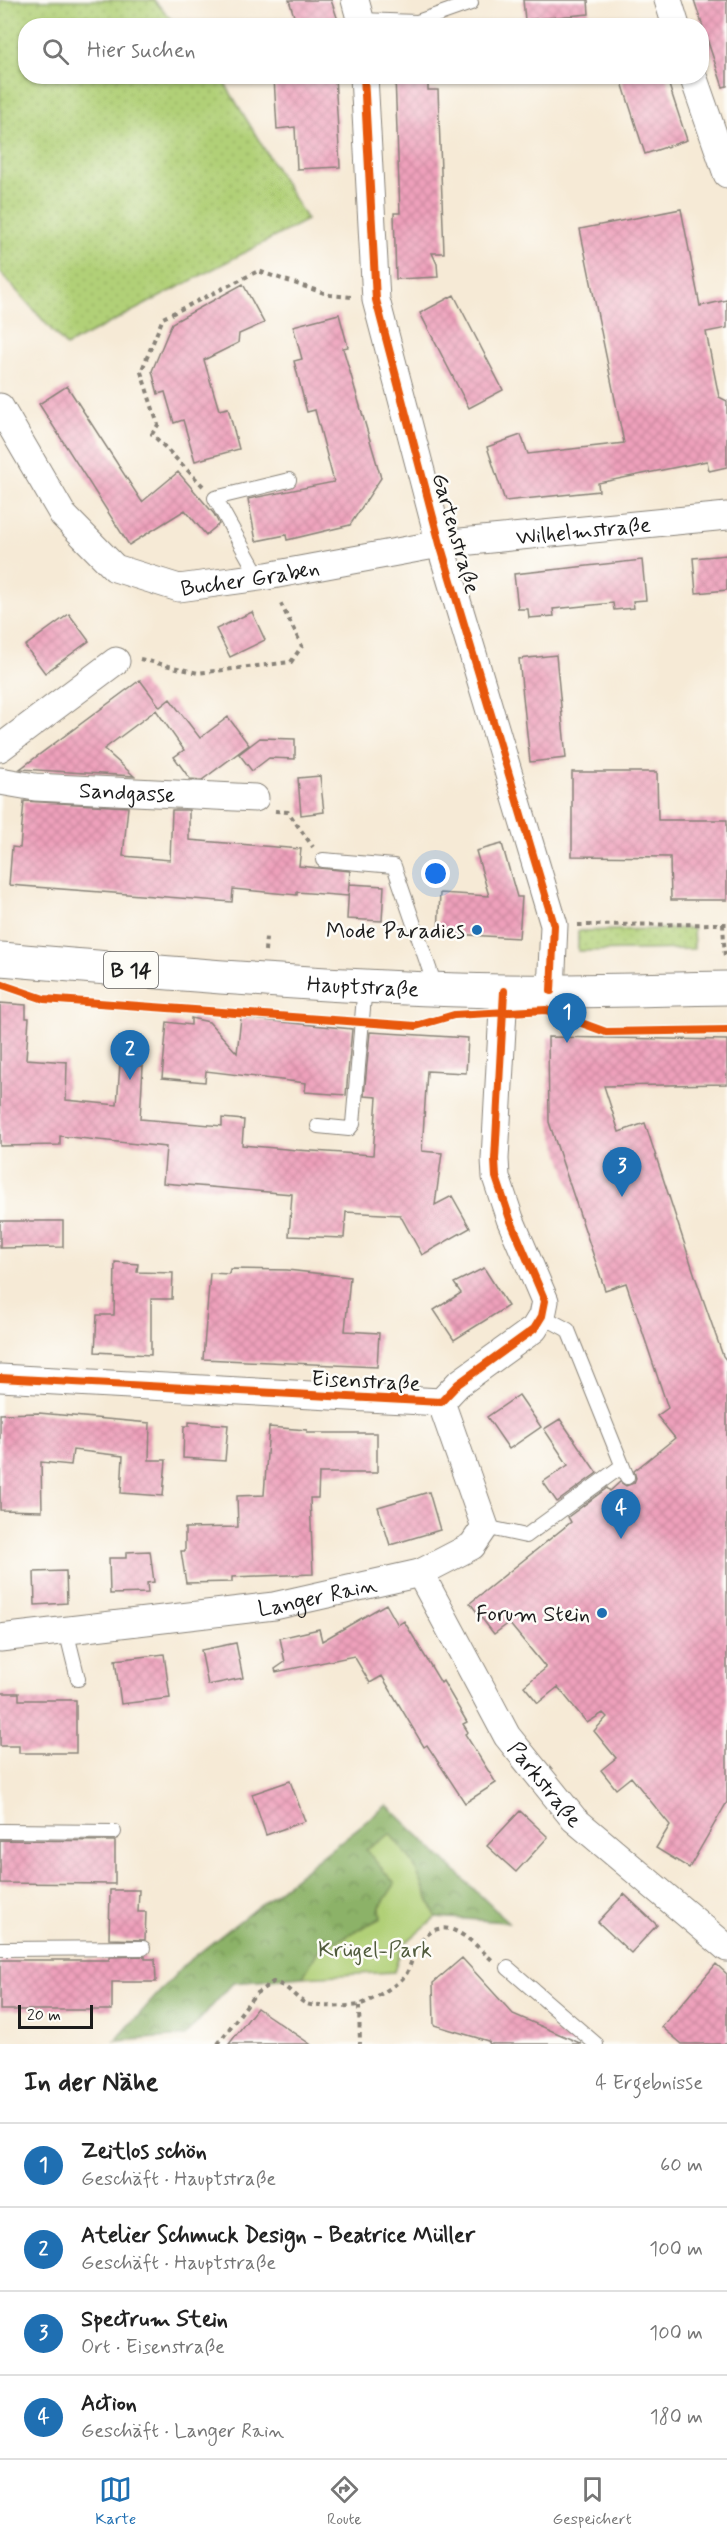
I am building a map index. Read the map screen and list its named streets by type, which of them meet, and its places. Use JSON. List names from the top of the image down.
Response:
{
  "streets": {
    "main road": ["B 14", "Hauptstraße"],
    "street": [
      "Wilhelmstraße",
      "Gartenstraße",
      "Bucher Graben",
      "Sandgasse",
      "Eisenstraße",
      "Langer Rain",
      "Parkstraße"
    ]
  },
  "crossings": [
    ["Wilhelmstraße", "Gartenstraße"],
    ["Wilhelmstraße", "Bucher Graben"],
    ["Gartenstraße", "Bucher Graben"],
    ["Gartenstraße", "Hauptstraße"],
    ["Langer Rain", "Parkstraße"]
  ],
  "parks": ["Krügel-Park"],
  "places": ["Mode Paradies", "Forum Stein"],
  "scale_bar": "20 m",
  "page": {
    "search": "Hier suchen",
    "pins": [
      "1",
      "2",
      "3",
      "4"
    ],
    "scale": "20 m",
    "heading": ["In der Nähe", "4 Ergebnisse"],
    "list": [
      {
        "mark": "1",
        "name": "Zeitlos schön",
        "note": "Geschäft · Hauptstraße",
        "value": "60 m"
      },
      {
        "mark": "2",
        "name": "Atelier Schmuck Design - Beatrice Müller",
        "note": "Geschäft · Hauptstraße",
        "value": "100 m"
      },
      {
        "mark": "3",
        "name": "Spectrum Stein",
        "note": "Ort · Eisenstraße",
        "value": "100 m"
      },
      {
        "mark": "4",
        "name": "Action",
        "note": "Geschäft · Langer Rain",
        "value": "180 m"
      }
    ],
    "nav": ["Karte", "Route", "Gespeichert"]
  }
}
